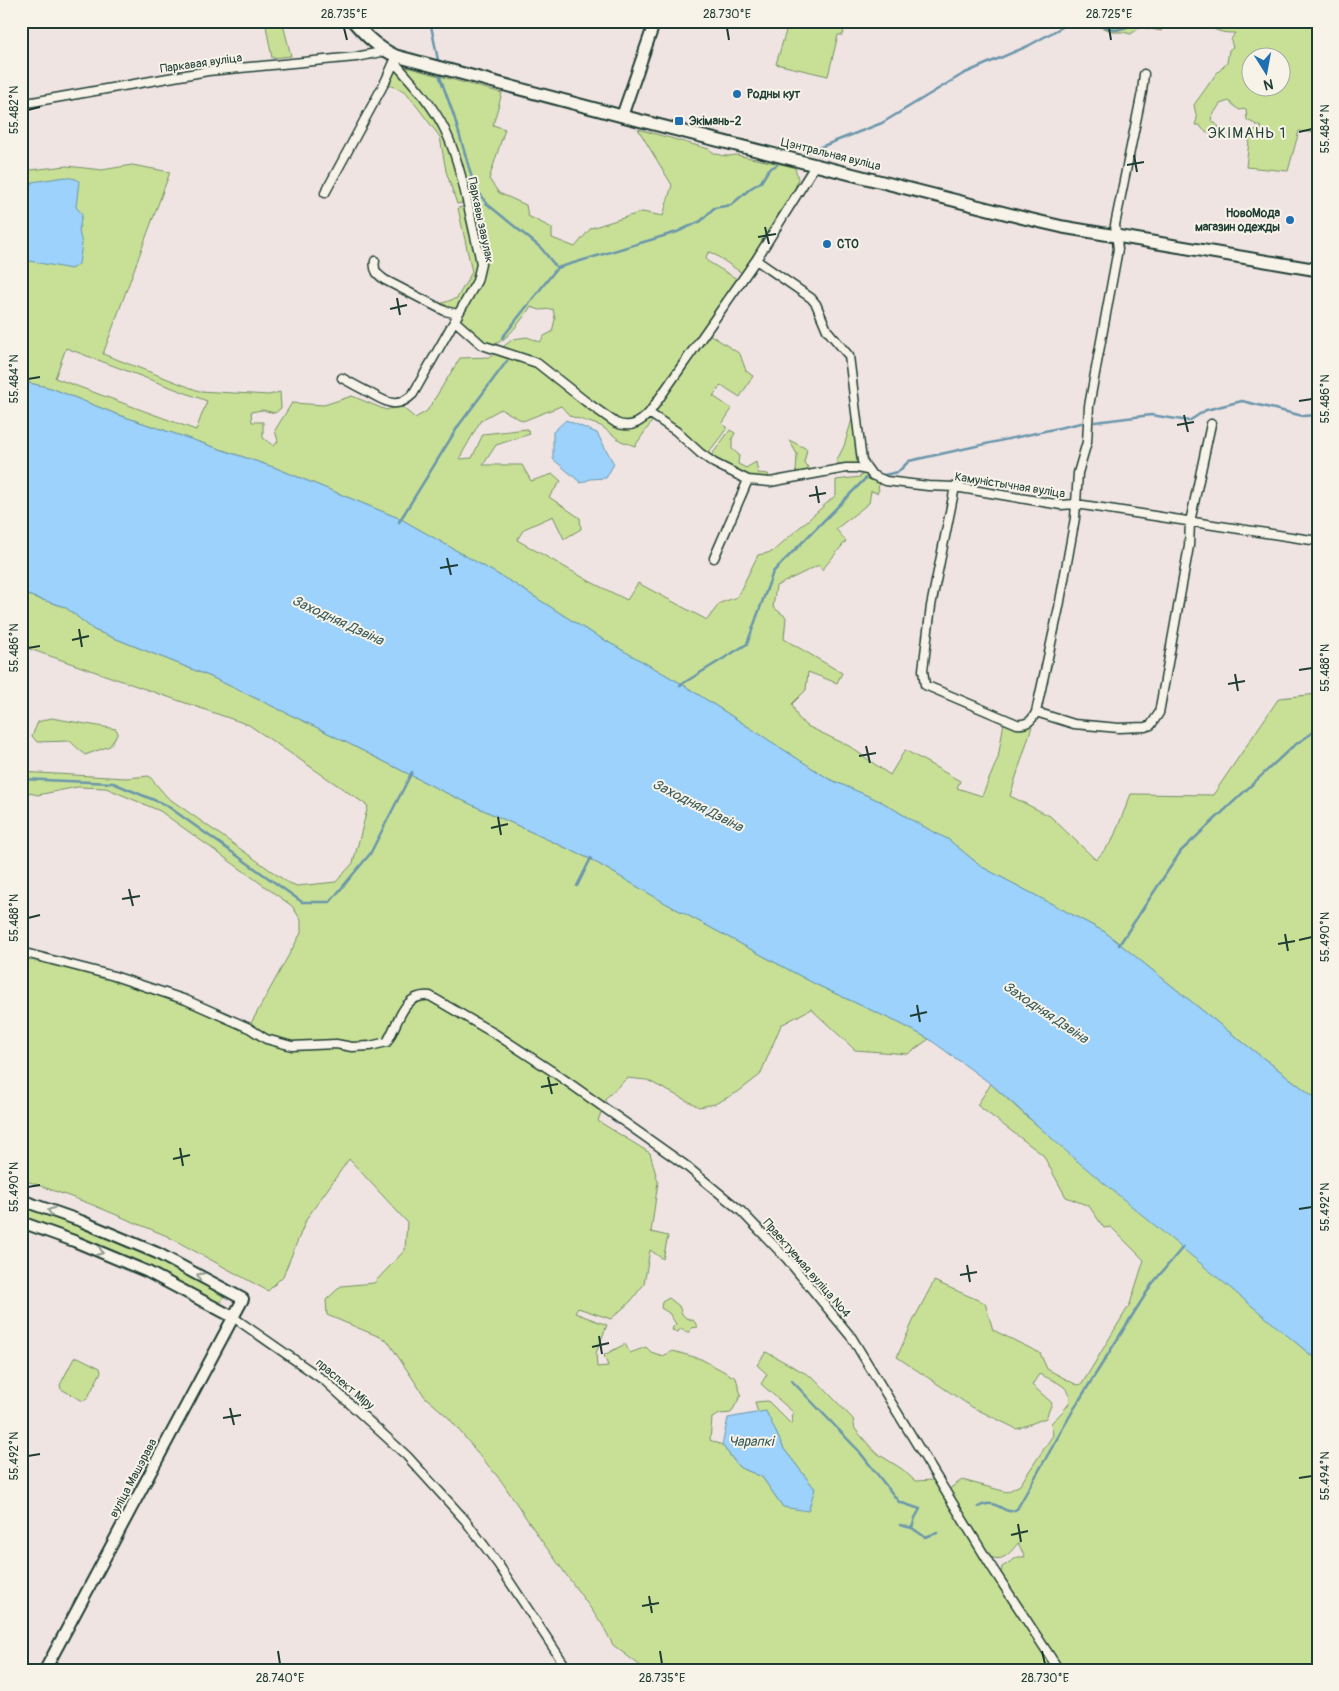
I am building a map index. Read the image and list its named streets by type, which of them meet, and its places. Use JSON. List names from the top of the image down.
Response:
{
  "streets": {
    "main road": ["Цэнтральная вуліца"],
    "street": [
      "Паркавая вуліца",
      "Паркавы завулак",
      "Камуністычная вуліца",
      "Праектуемая вуліца №4",
      "праспект Міру",
      "вуліца Машэрава"
    ]
  },
  "crossings": [
    ["Паркавая вуліца", "Цэнтральная вуліца"],
    ["Паркавая вуліца", "Паркавы завулак"],
    ["Цэнтральная вуліца", "Паркавы завулак"],
    ["Цэнтральная вуліца", "Камуністычная вуліца"],
    ["праспект Міру", "вуліца Машэрава"]
  ],
  "one_way": ["вуліца Машэрава"],
  "districts": ["ЭКІМАНЬ 1"],
  "water": ["Заходняя Дзвіна", "Чарапкі"],
  "places": {
    "other": ["Родны кут", "НовоМода магазин одежды", "СТО"],
    "transit": ["Экімань-2"]
  },
  "north": "bottom",
  "coordinates": [
    "28.735°E",
    "28.730°E",
    "28.725°E",
    "55.482°N",
    "55.484°N",
    "55.486°N",
    "55.488°N",
    "55.490°N",
    "55.492°N",
    "55.494°N",
    "28.740°E"
  ]
}
